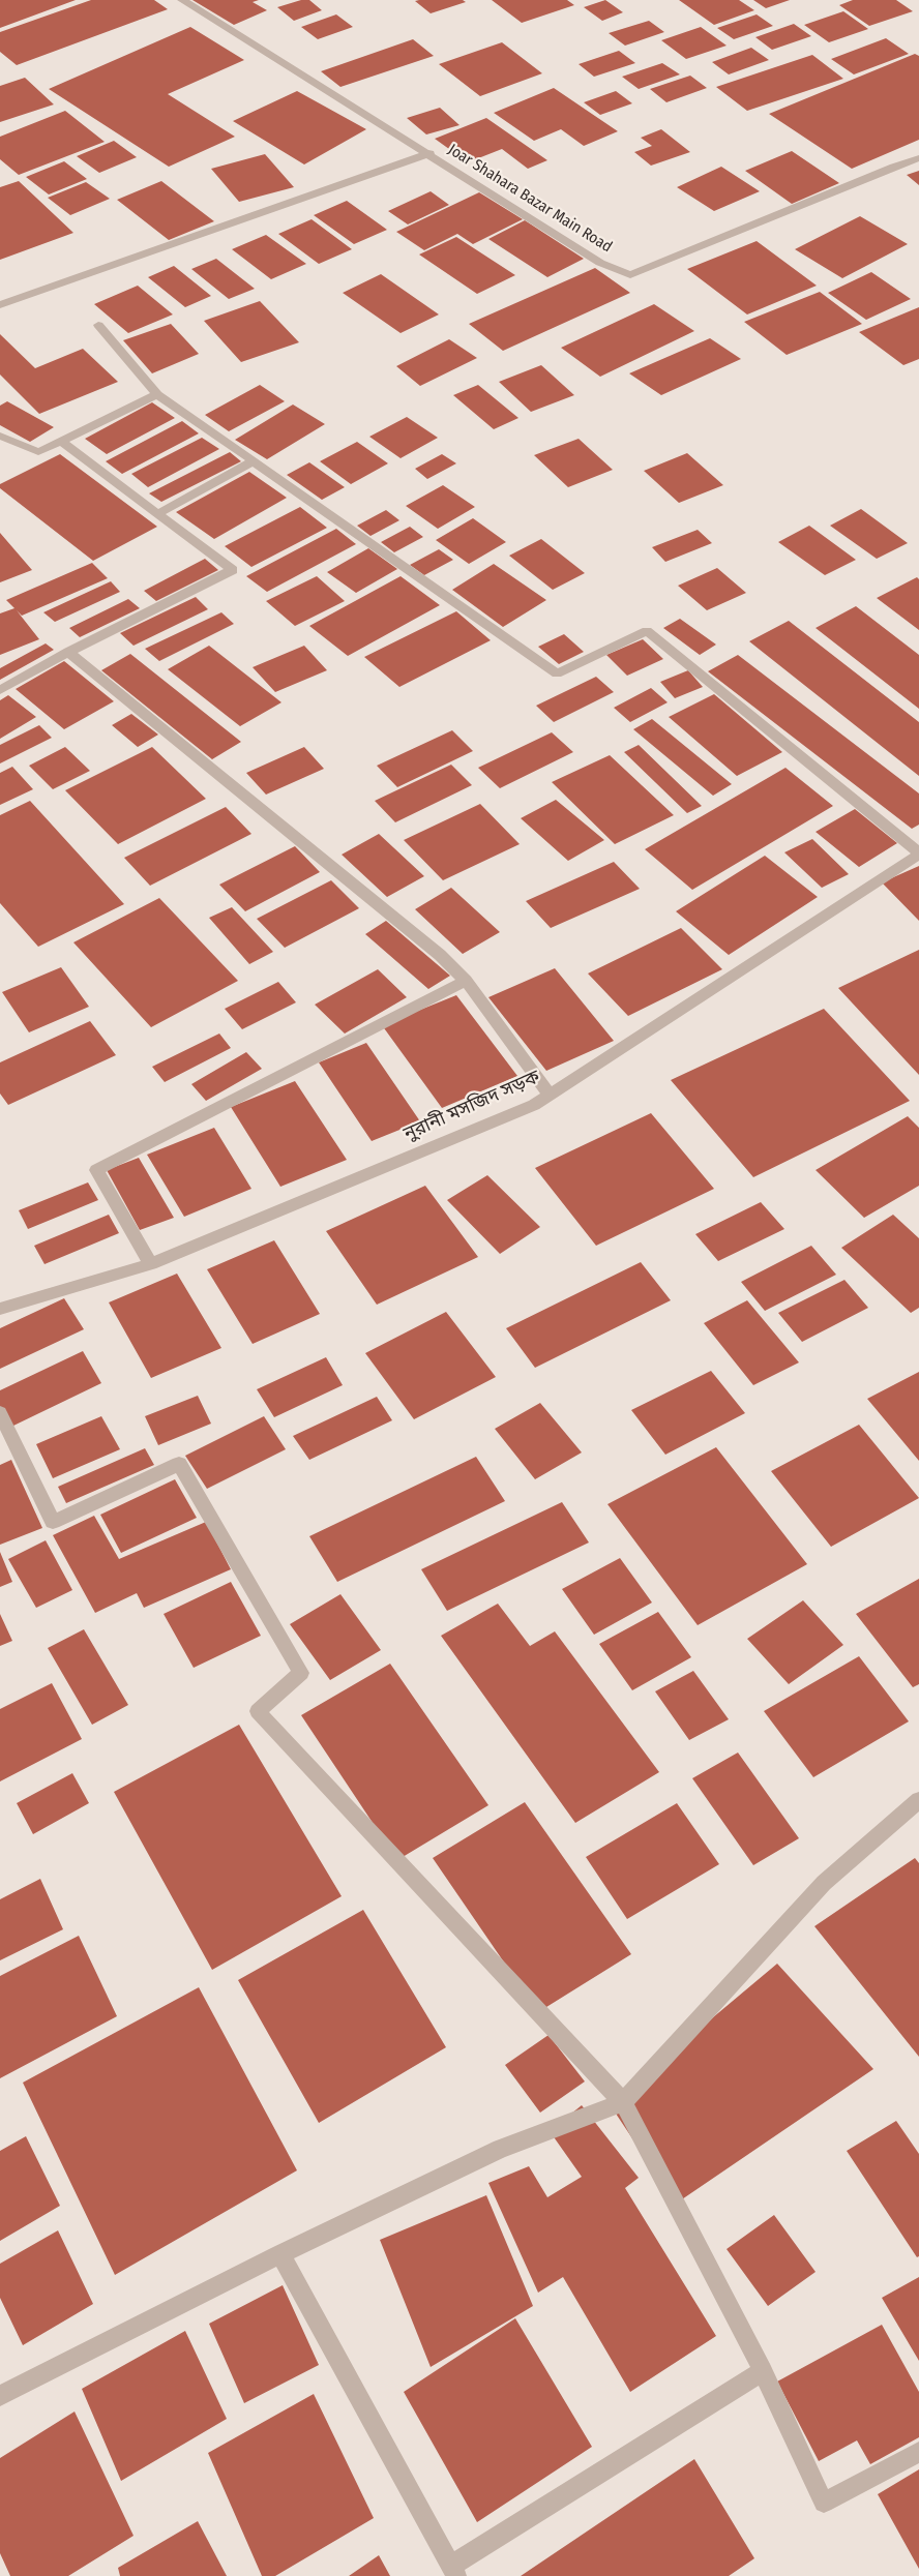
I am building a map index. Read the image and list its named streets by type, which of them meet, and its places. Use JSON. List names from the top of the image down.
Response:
{
  "streets": {
    "street": ["Joar Shahara Bazar Main Road", "নুরানী মসজিদ সড়ক"]
  }
}
